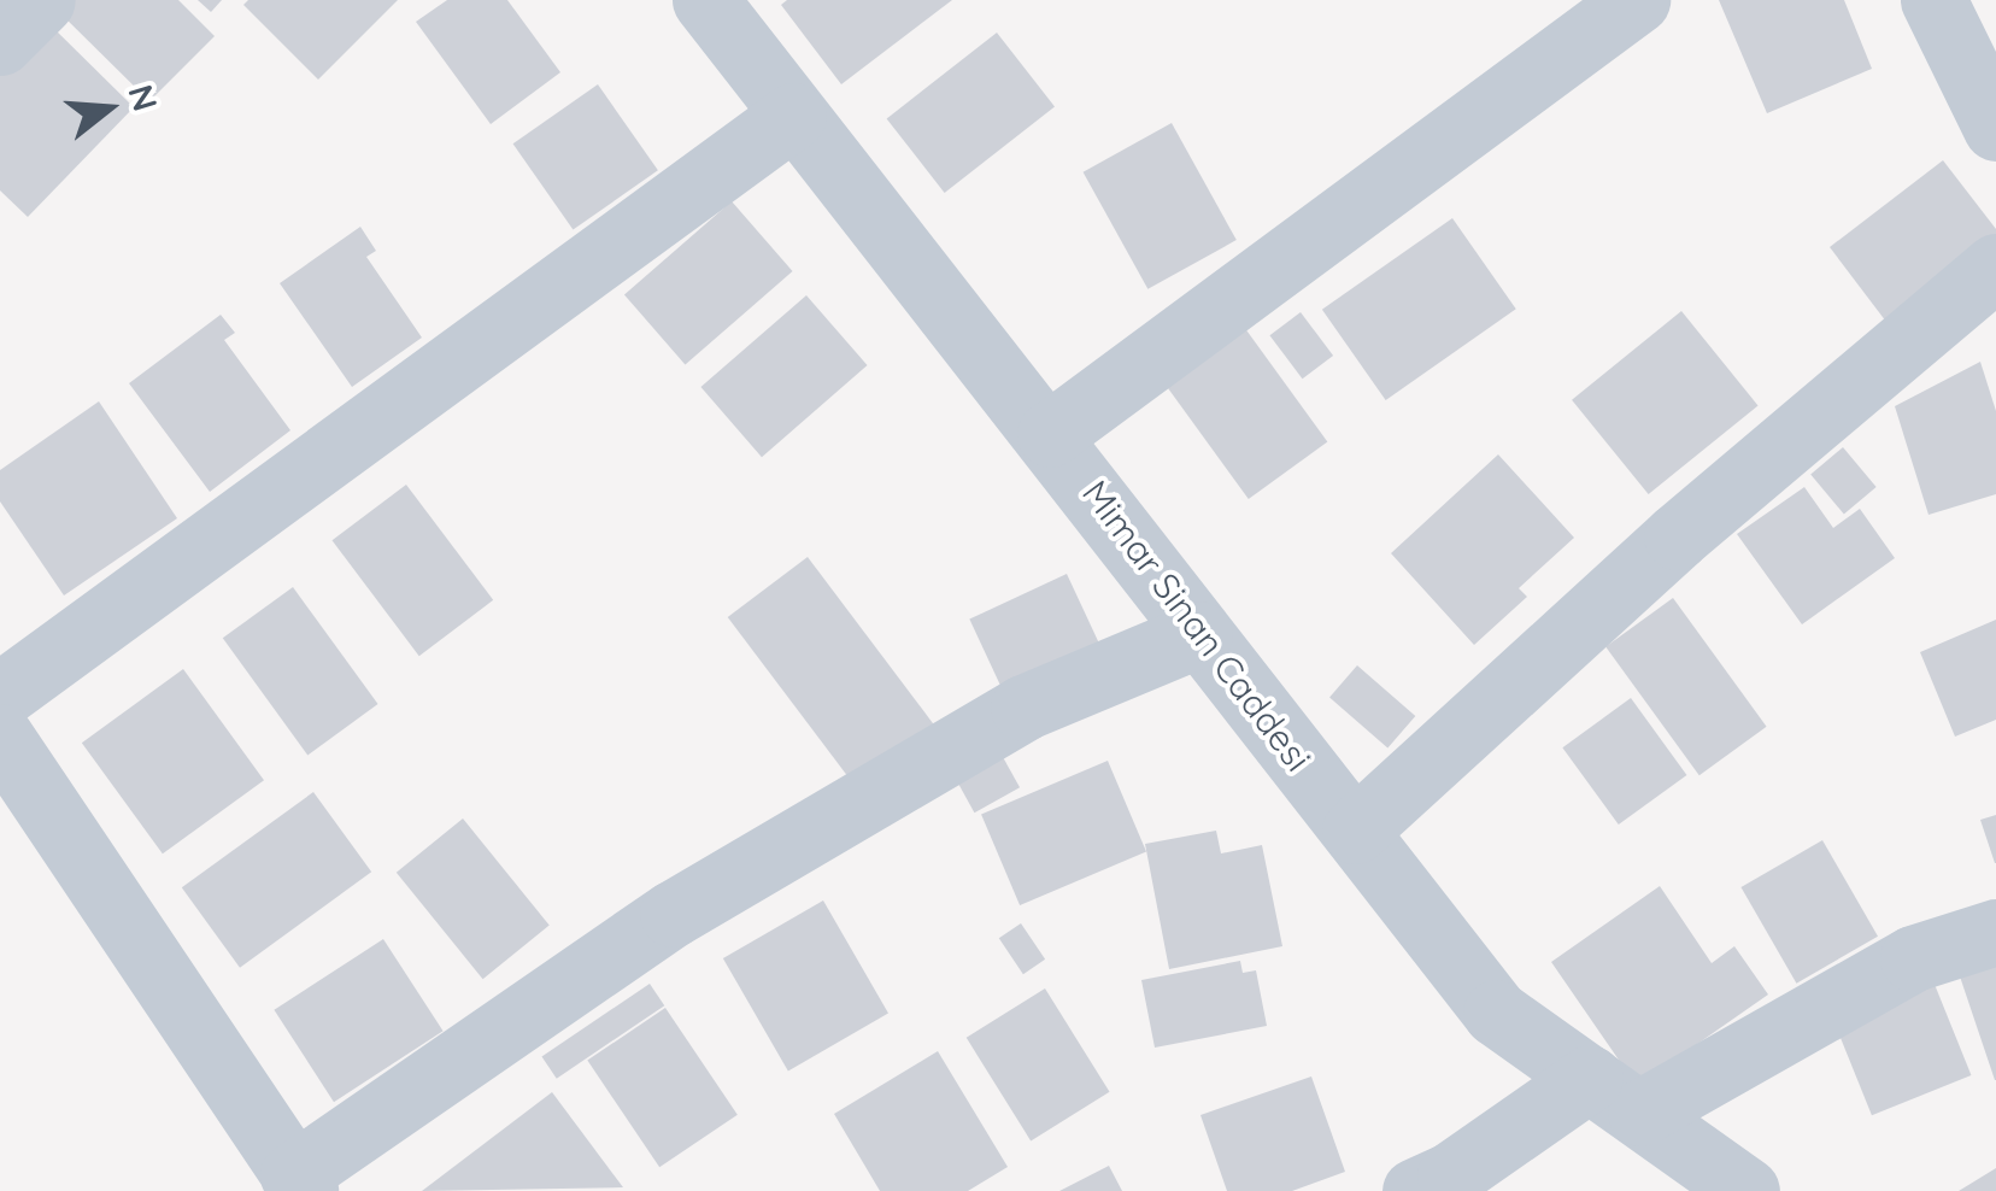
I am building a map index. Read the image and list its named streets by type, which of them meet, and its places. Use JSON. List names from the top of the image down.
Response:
{
  "streets": {
    "street": ["Mimar Sinan Caddesi"]
  },
  "north": "right"
}
